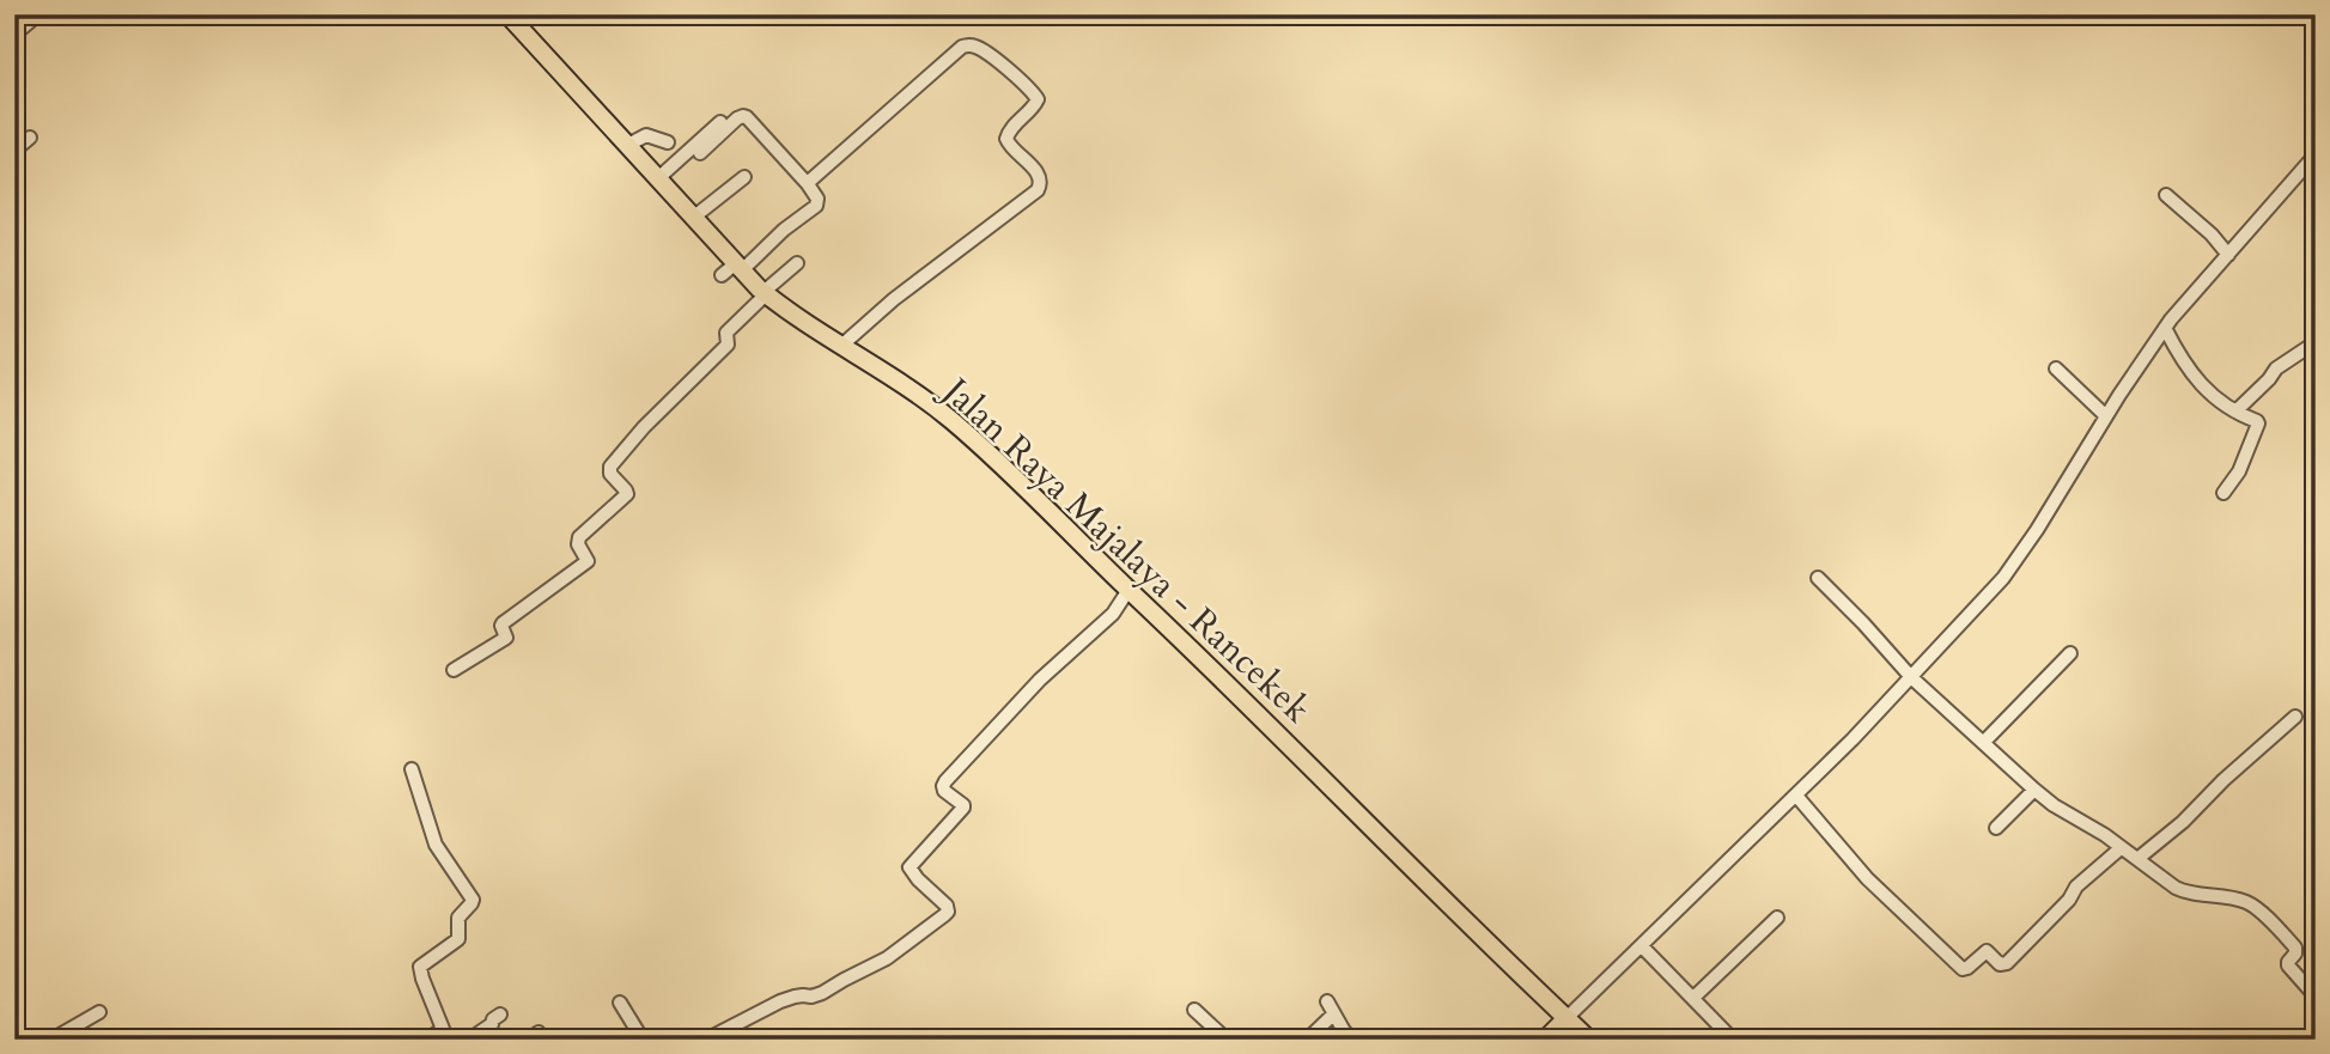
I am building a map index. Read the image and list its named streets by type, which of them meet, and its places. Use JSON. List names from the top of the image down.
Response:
{
  "streets": {
    "main road": ["Jalan Raya Majalaya - Rancekek"]
  }
}
